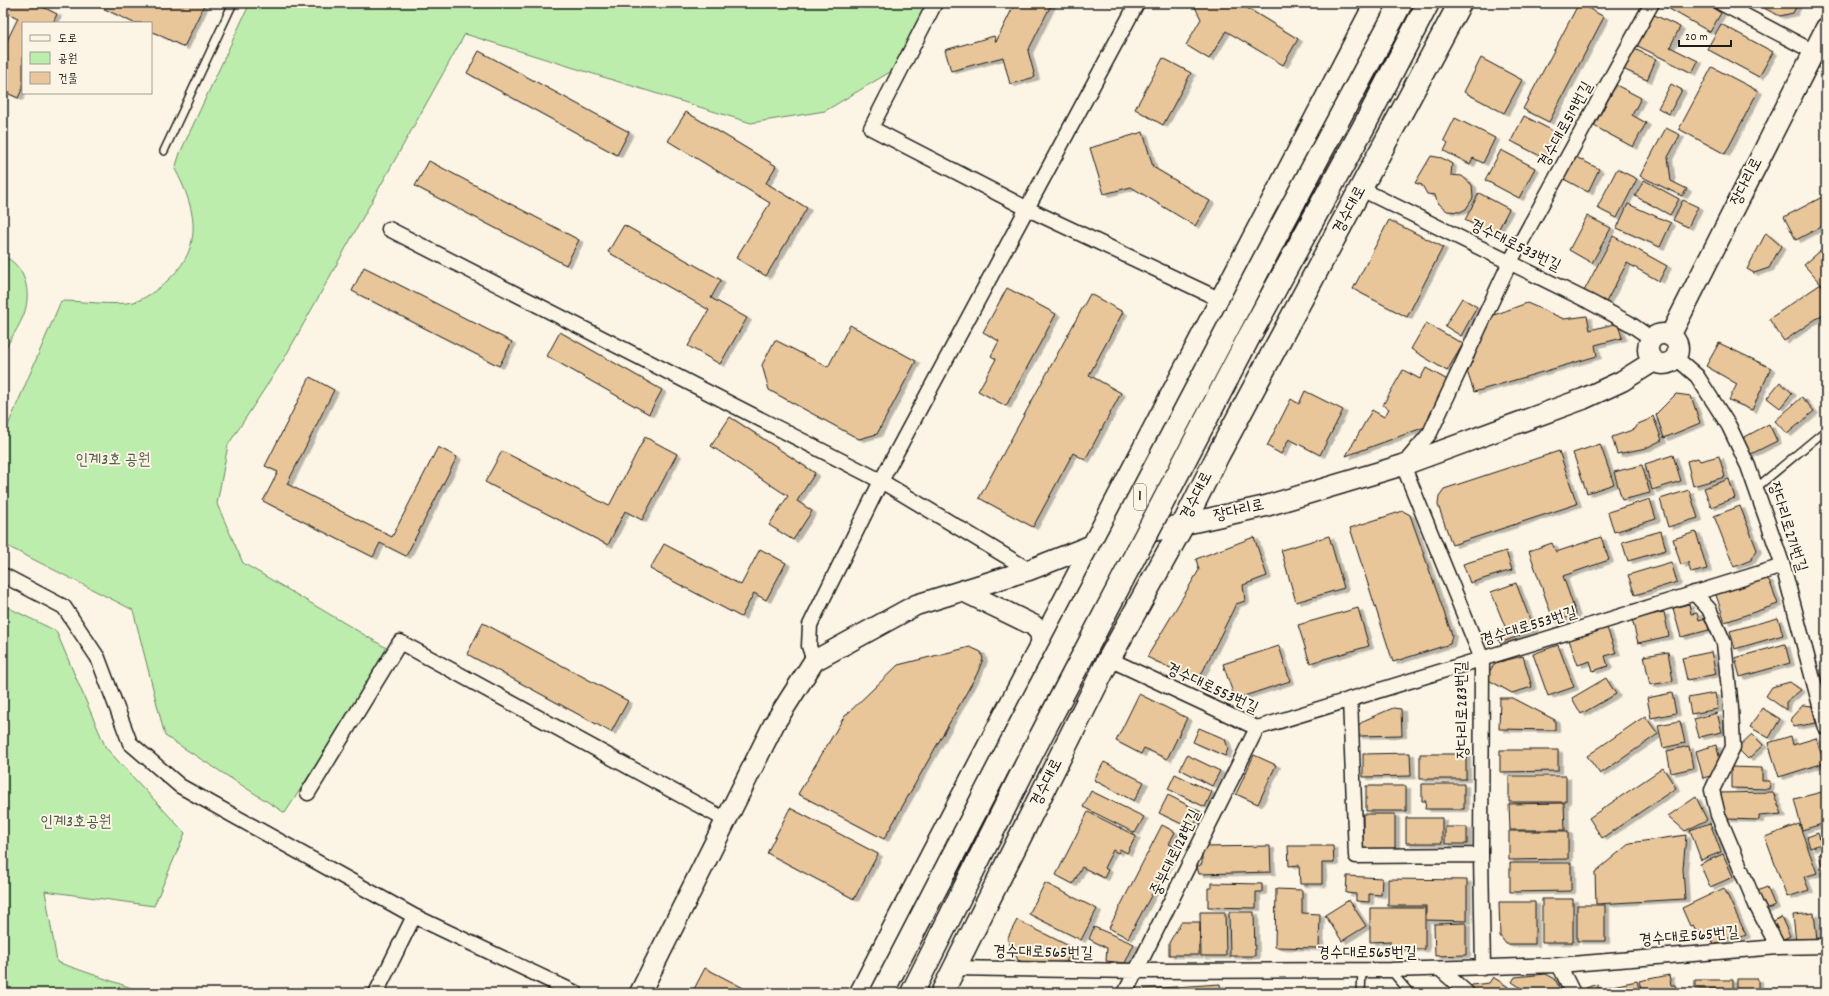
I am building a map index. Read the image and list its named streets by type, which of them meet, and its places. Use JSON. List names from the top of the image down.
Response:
{
  "streets": {
    "main road": ["경수대로", "1"],
    "street": [
      "경수대로519번길",
      "장다리로",
      "경수대로533번길",
      "장다리로271번길",
      "경수대로553번길",
      "장다리로283번길",
      "중부대로128번길",
      "경수대로565번길"
    ]
  },
  "crossings": [
    ["경수대로519번길", "경수대로533번길"],
    ["장다리로", "경수대로"],
    ["장다리로", "경수대로533번길"],
    ["장다리로", "장다리로271번길"],
    ["장다리로", "장다리로283번길"],
    ["경수대로", "경수대로533번길"],
    ["경수대로", "경수대로553번길"],
    ["경수대로", "경수대로565번길"],
    ["경수대로533번길", "장다리로271번길"],
    ["장다리로271번길", "경수대로553번길"],
    ["경수대로553번길", "장다리로283번길"],
    ["경수대로553번길", "중부대로128번길"],
    ["장다리로283번길", "경수대로565번길"],
    ["중부대로128번길", "경수대로565번길"]
  ],
  "parks": ["인계3호 공원", "인계3호공원"],
  "legend": ["도로", "공원", "건물"],
  "scale_bar": "20 m"
}
